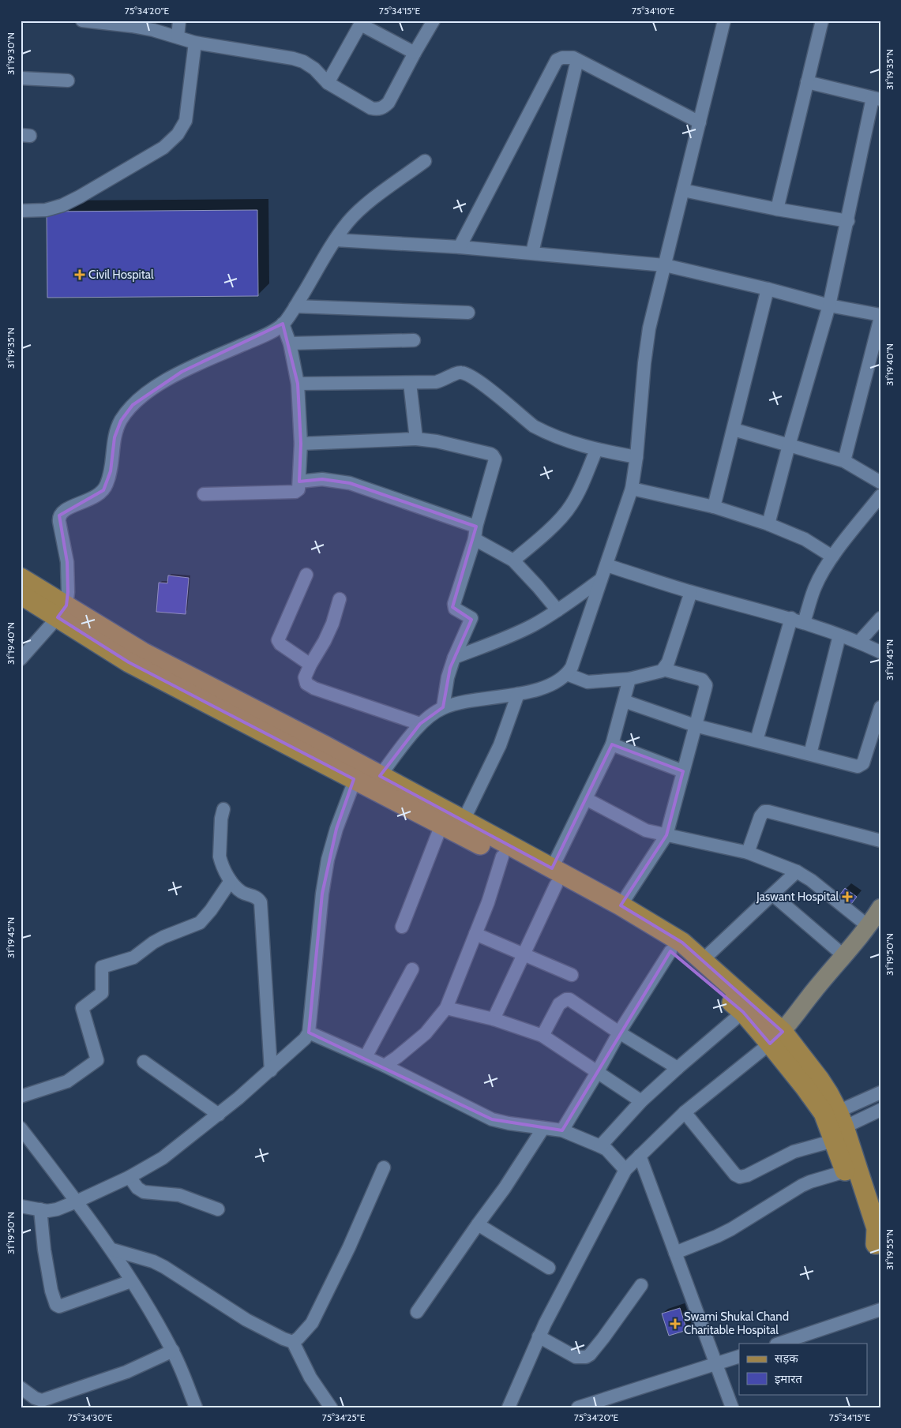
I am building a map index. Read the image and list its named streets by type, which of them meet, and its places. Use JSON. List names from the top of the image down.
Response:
{
  "places": {
    "health": ["Civil Hospital", "Jaswant Hospital", "Swami Shukal Chand Charitable Hospital"]
  },
  "legend": ["सड़क", "इमारत"],
  "coordinates": [
    "75°34'20\"E",
    "75°34'15\"E",
    "75°34'10\"E",
    "31°19'30\"N",
    "31°19'35\"N",
    "31°19'40\"N",
    "31°19'45\"N",
    "31°19'50\"N",
    "31°19'55\"N",
    "75°34'30\"E",
    "75°34'25\"E"
  ]
}
